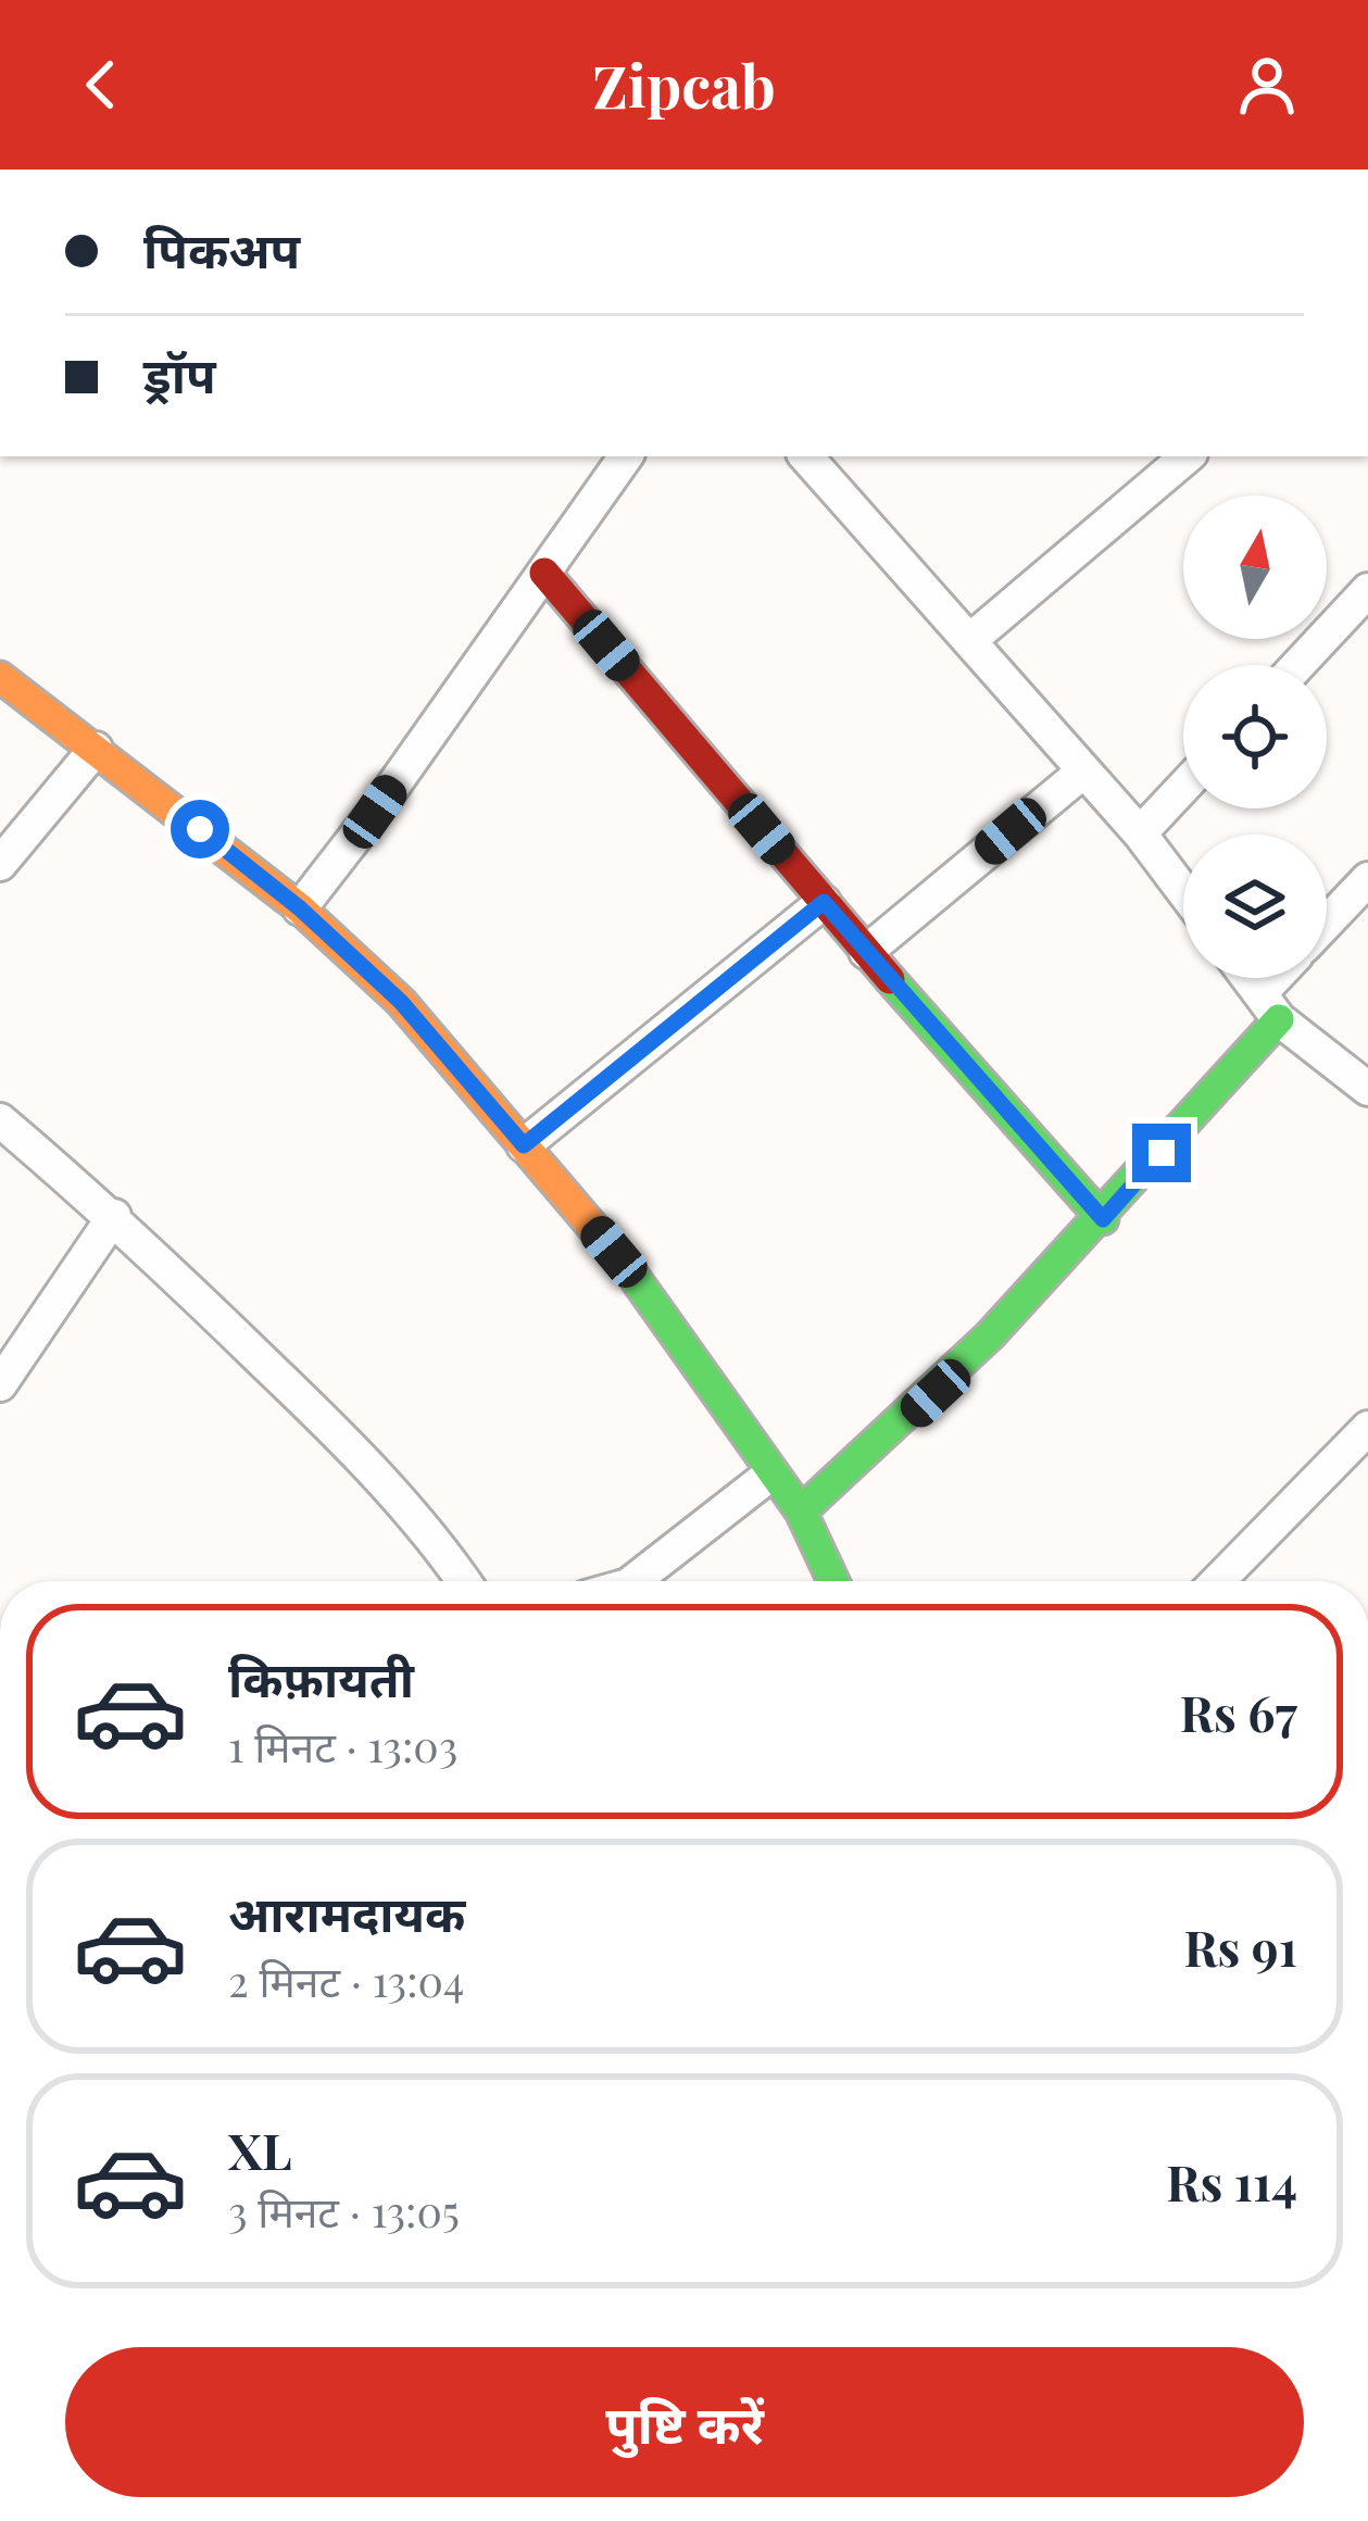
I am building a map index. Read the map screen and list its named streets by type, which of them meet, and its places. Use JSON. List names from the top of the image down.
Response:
{
  "north": "top",
  "page": {
    "header": "Zipcab",
    "banner": ["पिकअप", "ड्रॉप"],
    "list": [
      {
        "name": "किफ़ायती",
        "note": "1 मिनट · 13:03",
        "value": "Rs 67"
      },
      {
        "name": "आरामदायक",
        "note": "2 मिनट · 13:04",
        "value": "Rs 91"
      },
      {
        "name": "XL",
        "note": "3 मिनट · 13:05",
        "value": "Rs 114"
      }
    ],
    "buttons": "पुष्टि करें"
  }
}
